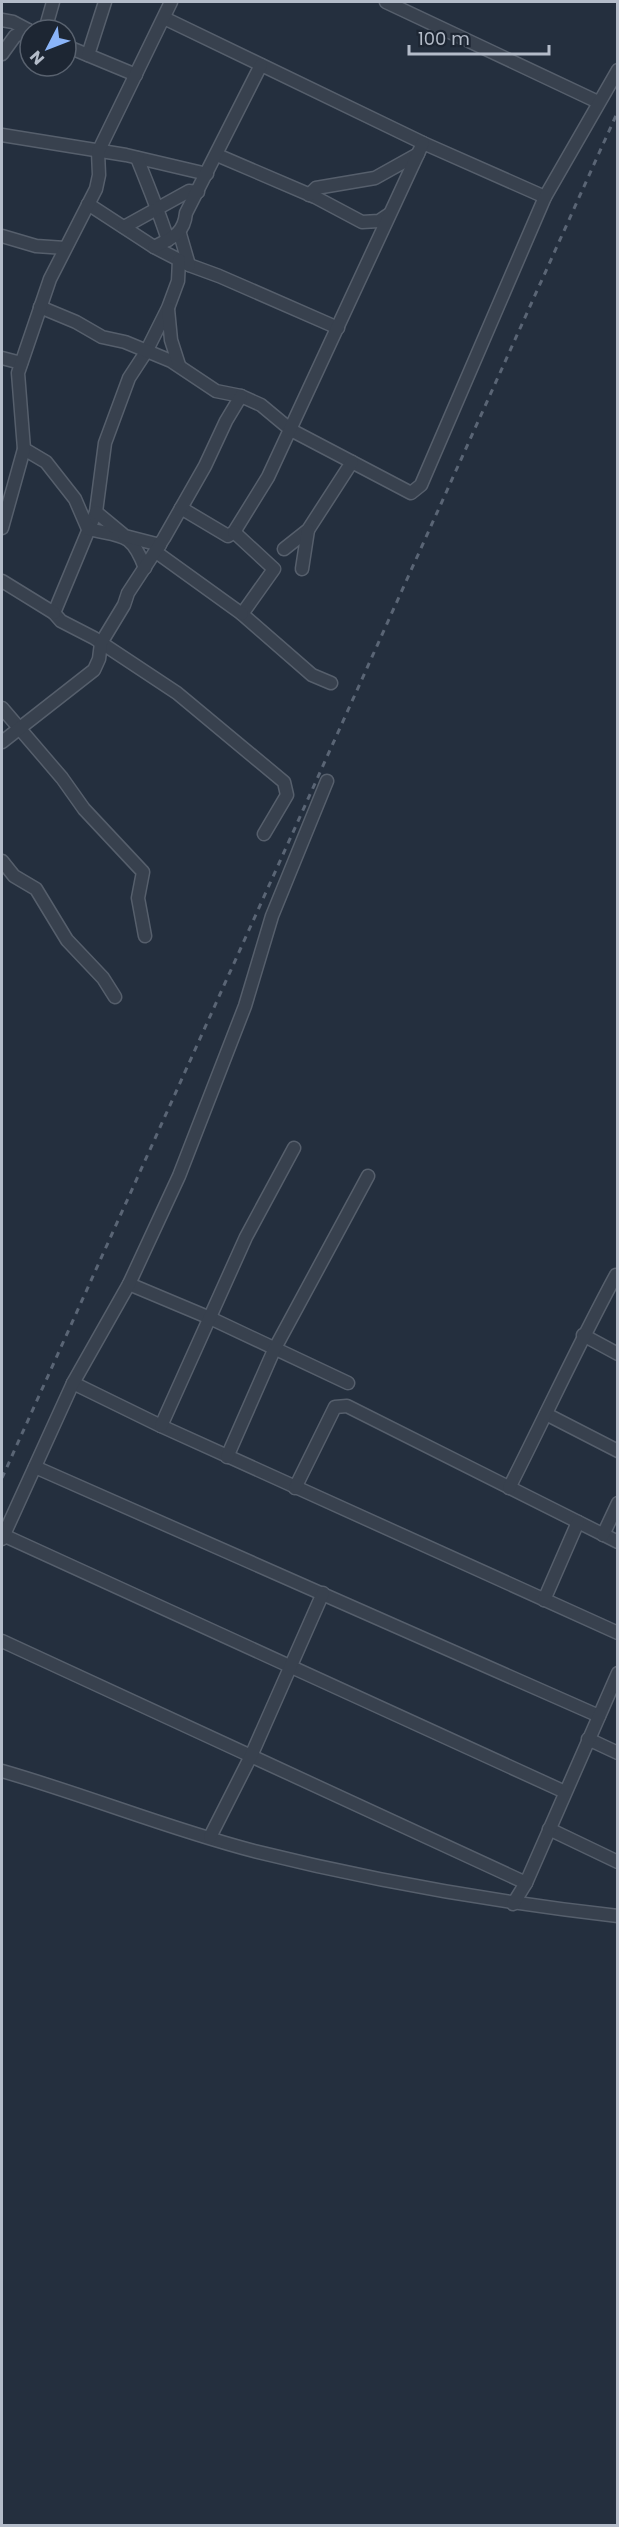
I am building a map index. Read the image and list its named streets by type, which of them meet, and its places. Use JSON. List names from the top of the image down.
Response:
{
  "scale_bar": "100 m",
  "north": "bottom left"
}
